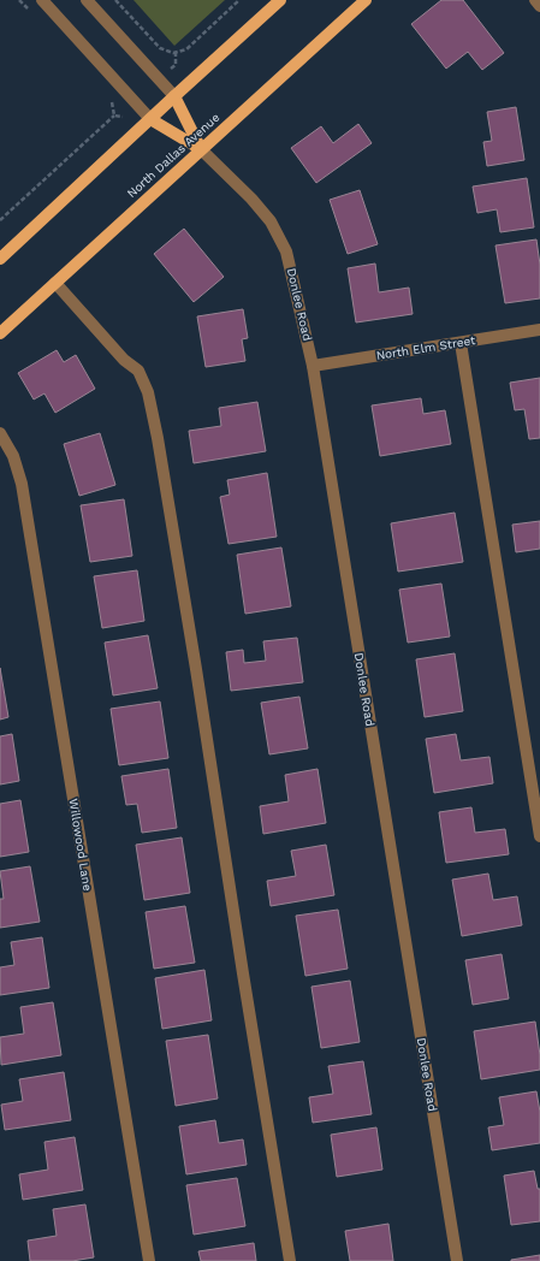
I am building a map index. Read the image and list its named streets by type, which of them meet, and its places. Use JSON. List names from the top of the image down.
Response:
{
  "streets": {
    "main road": ["North Dallas Avenue"],
    "street": ["Donlee Road", "North Elm Street", "Willowood Lane"]
  },
  "crossings": [
    ["North Dallas Avenue", "Donlee Road"],
    ["Donlee Road", "North Elm Street"]
  ]
}
